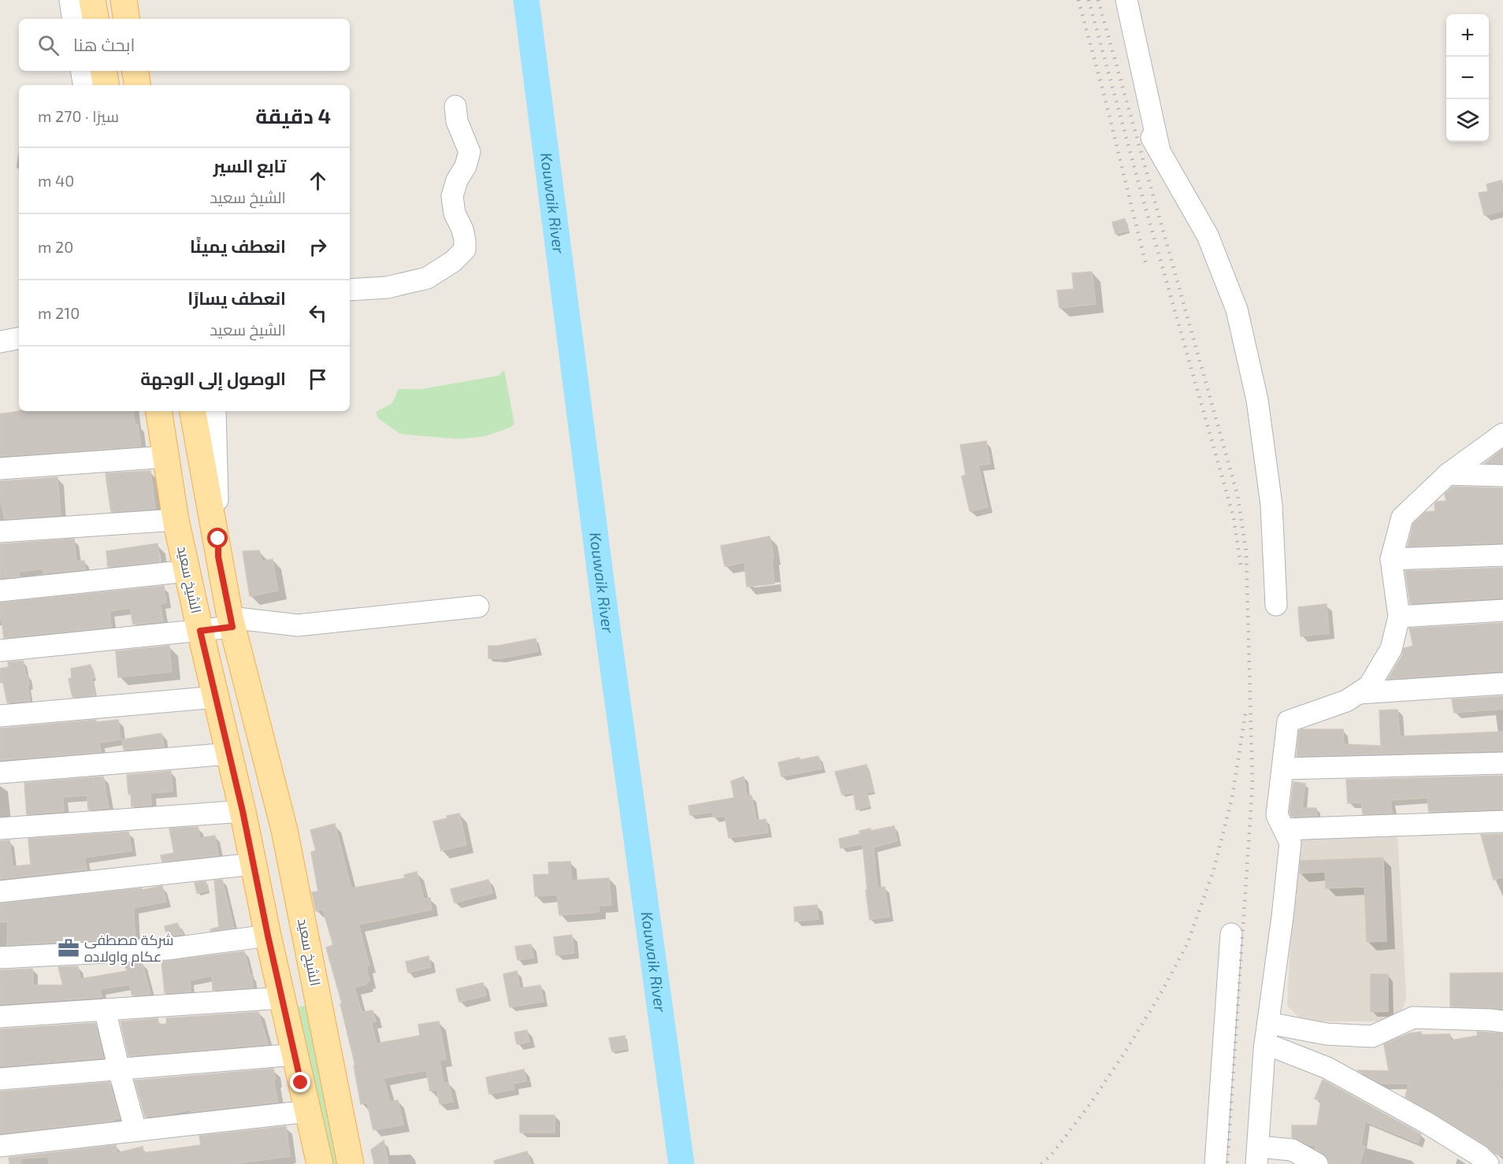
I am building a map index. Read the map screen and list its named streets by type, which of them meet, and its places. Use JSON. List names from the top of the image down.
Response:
{
  "streets": {
    "main road": ["الشيخ سعيد"]
  },
  "water": ["Kouwaik River"],
  "places": {
    "office": ["شركة مصطفى عكام واولاده"]
  },
  "page": {
    "map_buttons": ["+", "−"],
    "search": "ابحث هنا",
    "heading": ["4 دقيقة", "سيرًا · 270 m"],
    "list": [
      ["تابع السير", "الشيخ سعيد", "40 m"],
      ["انعطف يمينًا", "20 m"],
      ["انعطف يسارًا", "الشيخ سعيد", "210 m"],
      "الوصول إلى الوجهة"
    ]
  }
}
